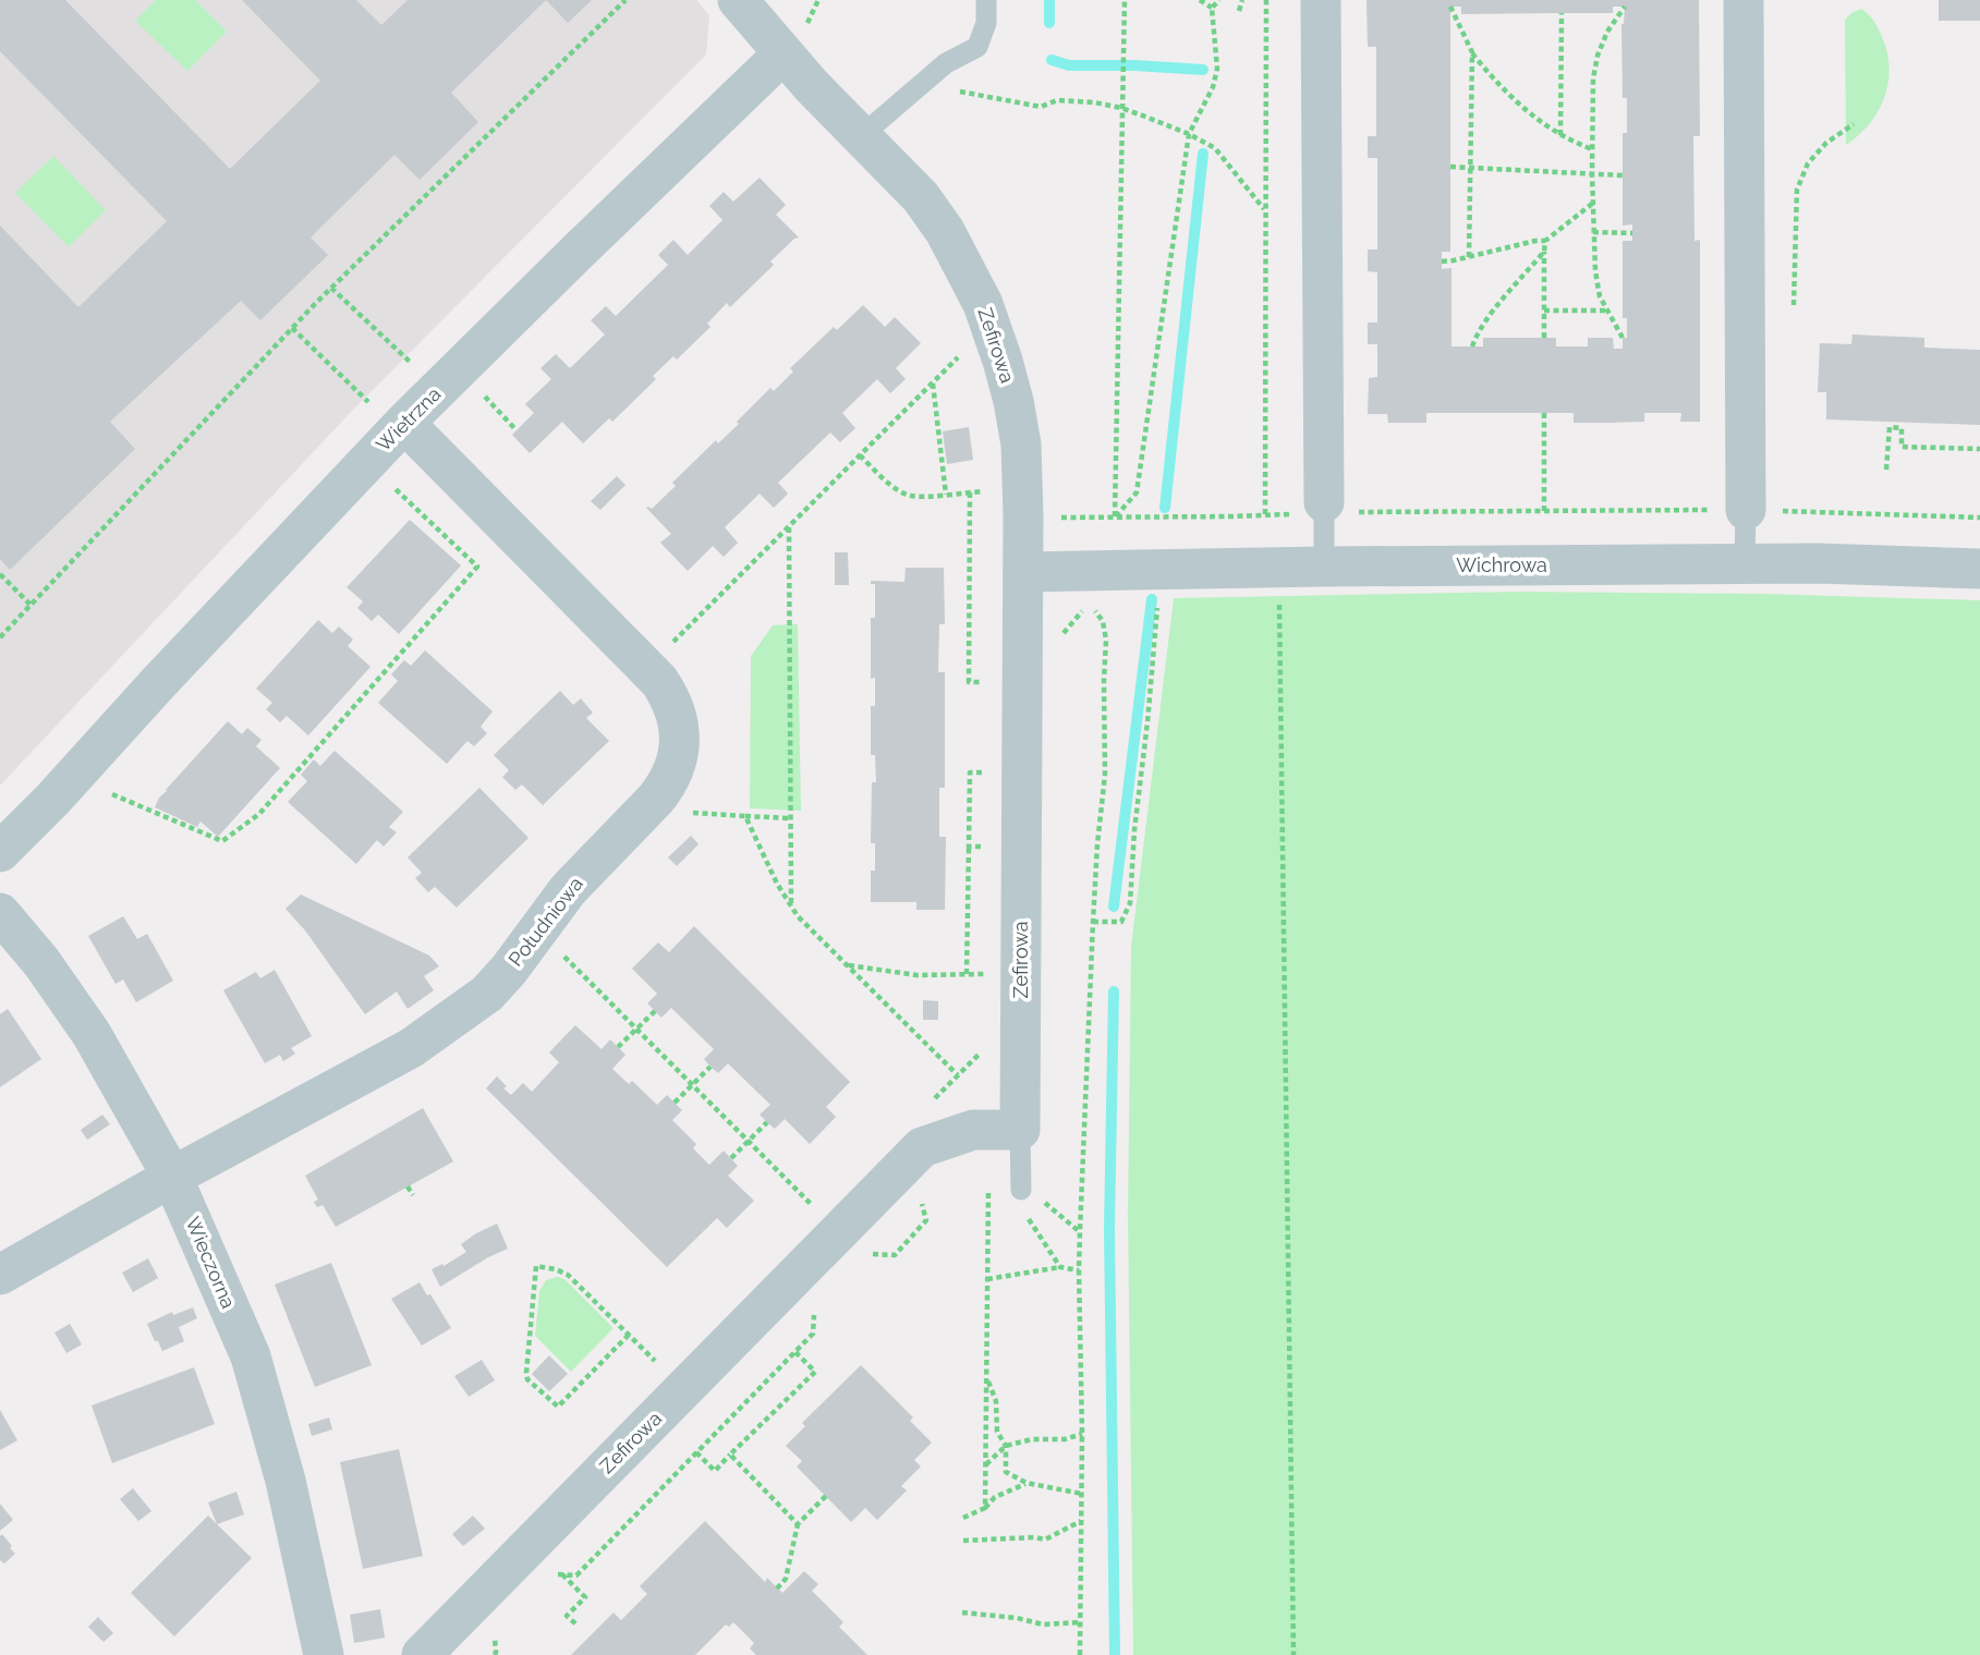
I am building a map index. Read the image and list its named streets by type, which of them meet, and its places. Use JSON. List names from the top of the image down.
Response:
{
  "streets": {
    "street": [
      "Zefirowa",
      "Wietrzna",
      "Wichrowa",
      "Południowa",
      "Wieczorna"
    ]
  },
  "crossings": [
    ["Zefirowa", "Wietrzna"],
    ["Zefirowa", "Wichrowa"],
    ["Wietrzna", "Południowa"],
    ["Południowa", "Wieczorna"]
  ]
}
